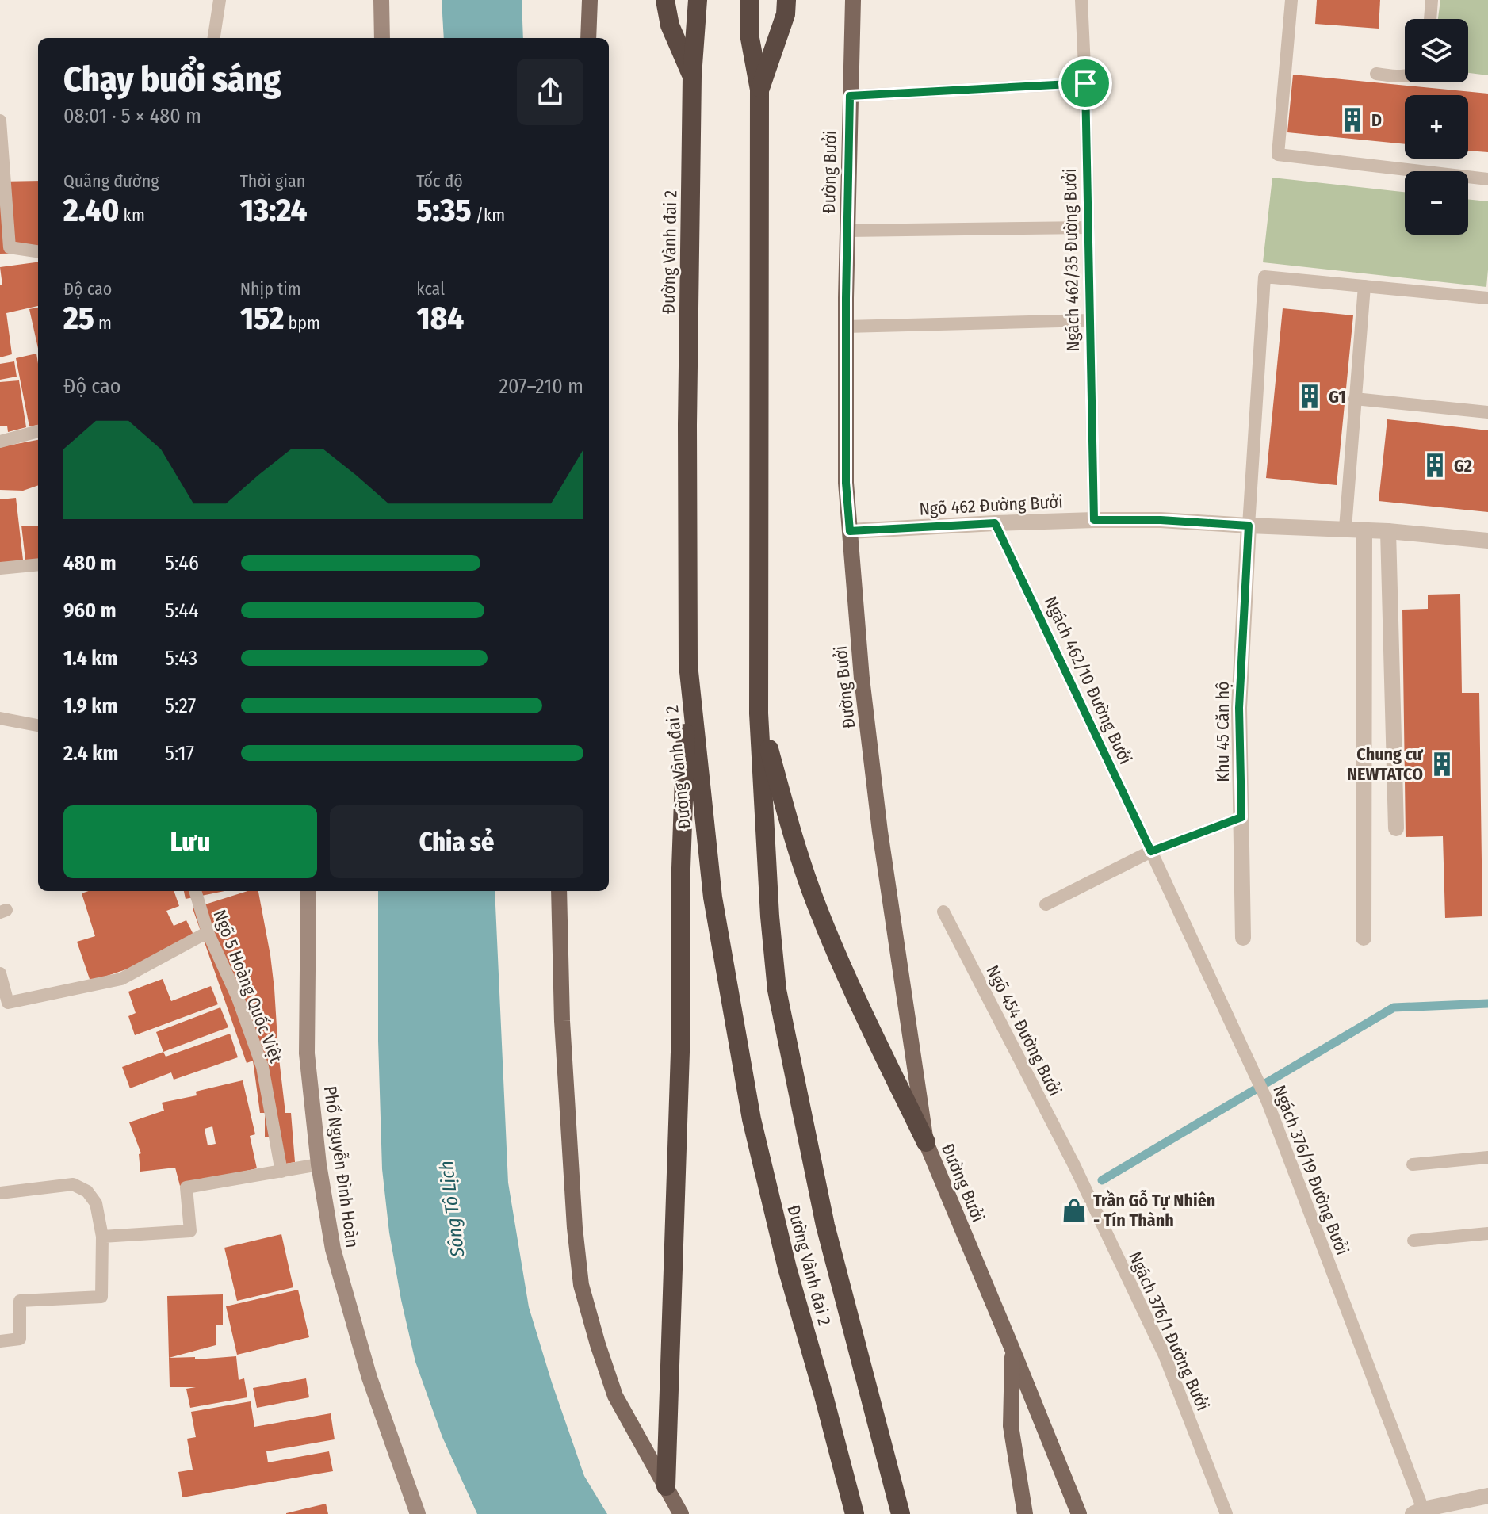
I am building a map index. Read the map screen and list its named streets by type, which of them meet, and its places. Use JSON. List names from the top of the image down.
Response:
{
  "streets": {
    "highway": ["Đường Vành đai 2"],
    "main road": ["Đường Bưởi", "Phố Nguyễn Đình Hoàn"],
    "street": ["Ngõ 462 Đường Bưởi", "Khu 45 Căn hộ"],
    "lane": [
      "Ngách 462/35 Đường Bưởi",
      "Ngách 462/10 Đường Bưởi",
      "Ngõ 5 Hoàng Quốc Việt",
      "Ngõ 454 Đường Bưởi",
      "Ngách 376/19 Đường Bưởi",
      "Ngách 376/1 Đường Bưởi"
    ]
  },
  "crossings": [
    ["Đường Bưởi", "Ngõ 462 Đường Bưởi"],
    ["Ngách 462/35 Đường Bưởi", "Ngõ 462 Đường Bưởi"],
    ["Ngõ 462 Đường Bưởi", "Ngách 462/10 Đường Bưởi"],
    ["Ngõ 462 Đường Bưởi", "Khu 45 Căn hộ"],
    ["Ngách 462/10 Đường Bưởi", "Ngách 376/19 Đường Bưởi"],
    ["Ngõ 454 Đường Bưởi", "Ngách 376/1 Đường Bưởi"]
  ],
  "water": ["Sông Tô Lịch"],
  "places": {
    "building": [
      "D",
      "G1",
      "G2",
      "Chung cư NEWTATCO"
    ],
    "shop": ["Trần Gỗ Tự Nhiên - Tín Thành"]
  },
  "page": {
    "map_buttons": ["+", "−"],
    "heading": ["Chạy buổi sáng", "08:01 · 5 × 480 m"],
    "stats": [
      ["Quãng đường", "2.40 km"],
      ["Thời gian", "13:24"],
      ["Tốc độ", "5:35 /km"],
      ["Độ cao", "25 m"],
      ["Nhịp tim", "152 bpm"],
      ["kcal", "184"]
    ],
    "chart": ["Độ cao", "207–210 m"],
    "list": [
      {
        "name": "480 m",
        "note": "5:46"
      },
      {
        "name": "960 m",
        "note": "5:44"
      },
      {
        "name": "1.4 km",
        "note": "5:43"
      },
      {
        "name": "1.9 km",
        "note": "5:27"
      },
      {
        "name": "2.4 km",
        "note": "5:17"
      }
    ],
    "buttons": ["Lưu", "Chia sẻ"]
  }
}
